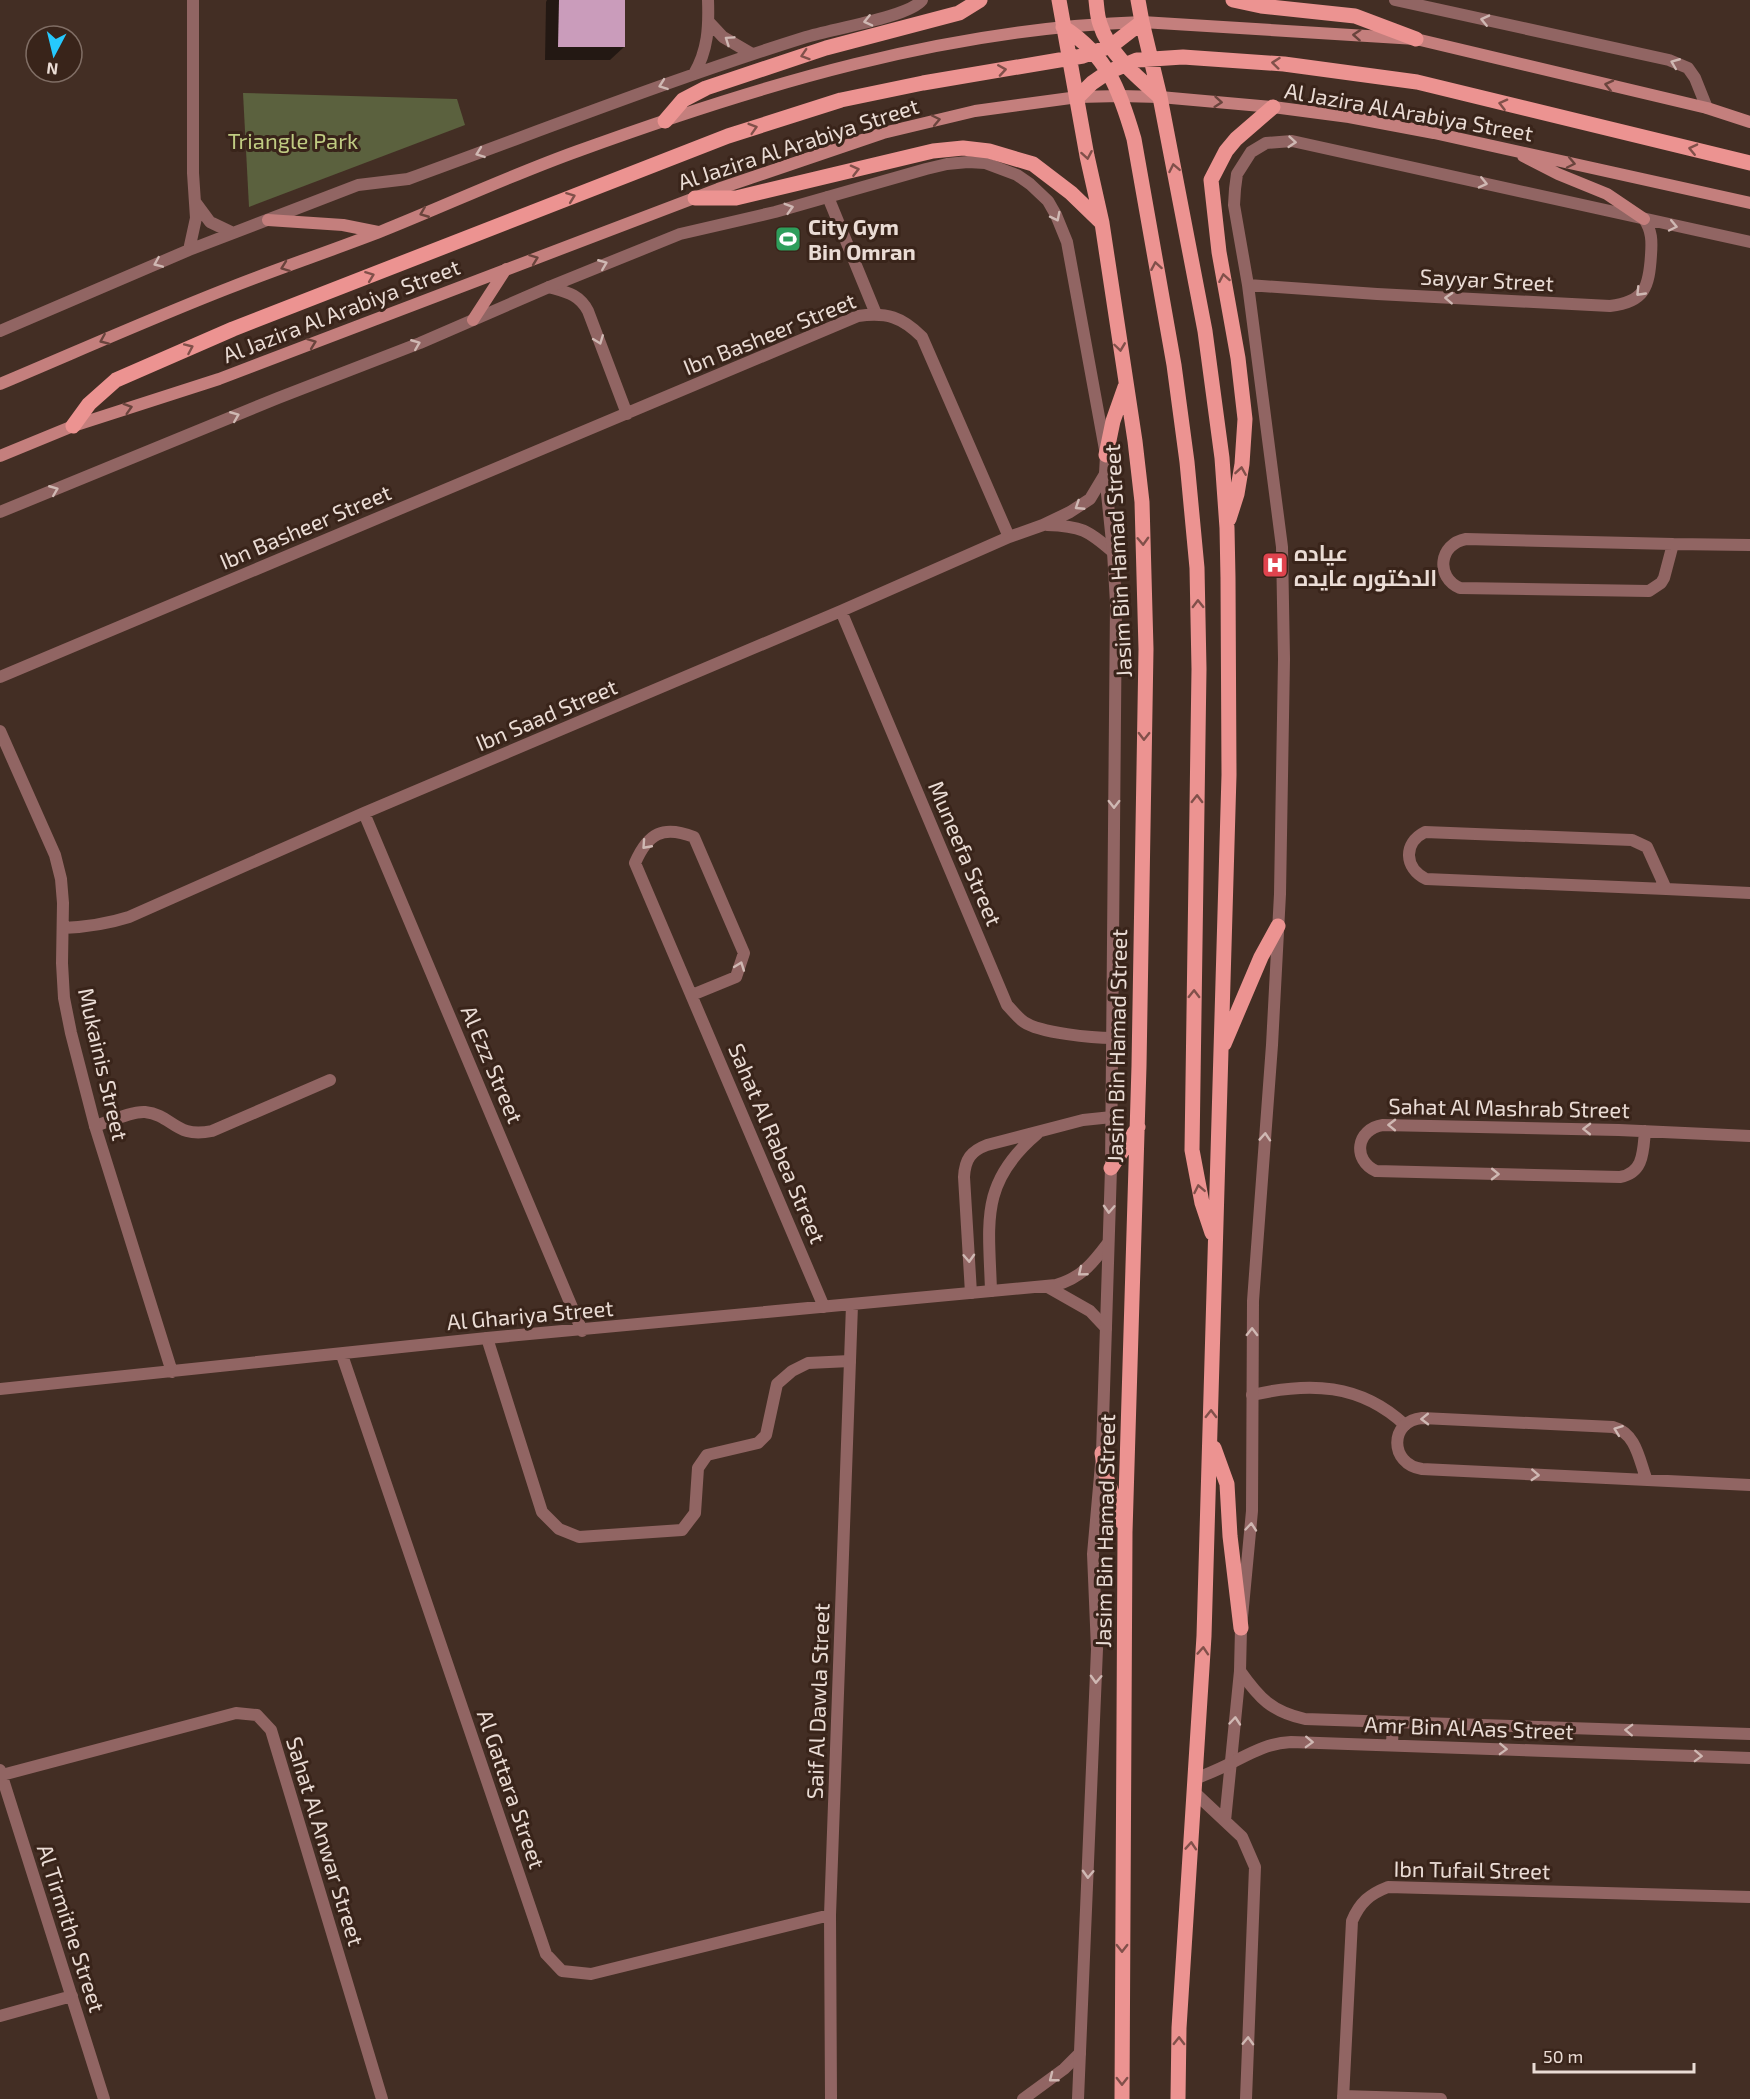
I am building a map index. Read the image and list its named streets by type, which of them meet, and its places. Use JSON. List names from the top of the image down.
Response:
{
  "streets": {
    "main road": ["Al Jazira Al Arabiya Street", "Jasim Bin Hamad Street"],
    "street": [
      "Sayyar Street",
      "Ibn Basheer Street",
      "Ibn Saad Street",
      "Muneefa Street",
      "Mukainis Street",
      "Al Ezz Street",
      "Sahat Al Mashrab Street",
      "Sahat Al Rabea Street",
      "Al Ghariya Street",
      "Saif Al Dawla Street",
      "Amr Bin Al Aas Street",
      "Al Gattara Street",
      "Sahat Al Anwar Street",
      "Ibn Tufail Street",
      "Al Tirmithe Street"
    ]
  },
  "crossings": [
    ["Al Jazira Al Arabiya Street", "Jasim Bin Hamad Street"],
    ["Ibn Basheer Street", "Ibn Saad Street"],
    ["Jasim Bin Hamad Street", "Ibn Saad Street"],
    ["Jasim Bin Hamad Street", "Muneefa Street"],
    ["Jasim Bin Hamad Street", "Al Ghariya Street"],
    ["Ibn Saad Street", "Muneefa Street"],
    ["Ibn Saad Street", "Mukainis Street"],
    ["Ibn Saad Street", "Al Ezz Street"],
    ["Mukainis Street", "Al Ghariya Street"],
    ["Al Ezz Street", "Al Ghariya Street"],
    ["Sahat Al Rabea Street", "Al Ghariya Street"],
    ["Al Ghariya Street", "Saif Al Dawla Street"],
    ["Al Ghariya Street", "Al Gattara Street"],
    ["Saif Al Dawla Street", "Al Gattara Street"],
    ["Sahat Al Anwar Street", "Al Tirmithe Street"]
  ],
  "one_way": ["Sayyar Street"],
  "parks": ["Triangle Park"],
  "places": {
    "sports": ["City Gym Bin Omran"],
    "hospital": ["عياده الدكتوره عايده"]
  },
  "scale_bar": "50 m",
  "north": "bottom"
}
